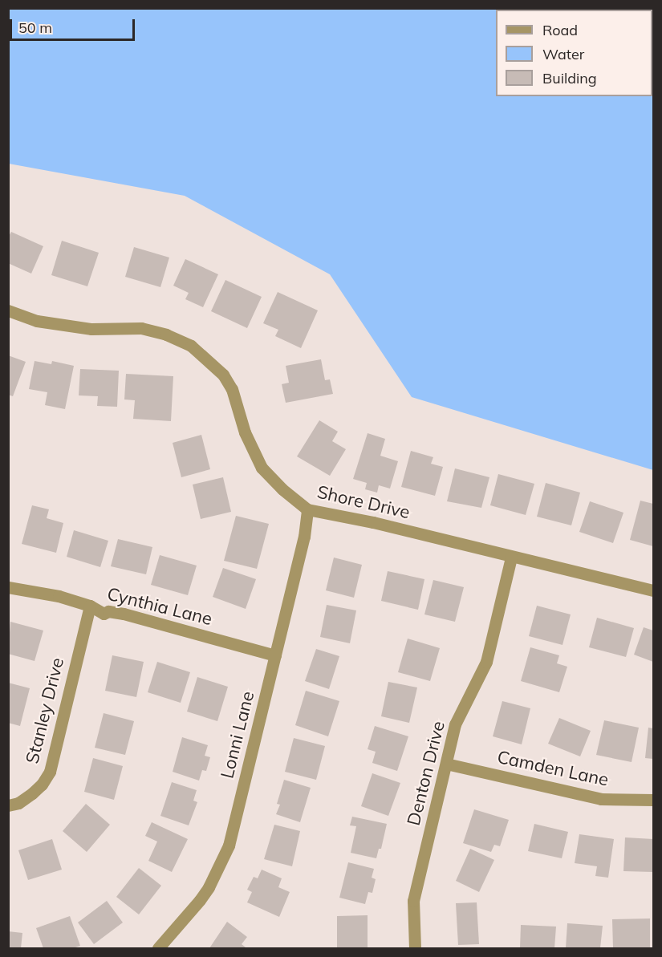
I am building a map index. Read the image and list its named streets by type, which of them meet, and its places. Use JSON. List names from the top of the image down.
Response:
{
  "streets": {
    "street": [
      "Shore Drive",
      "Cynthia Lane",
      "Stanley Drive",
      "Lonni Lane",
      "Camden Lane",
      "Denton Drive"
    ]
  },
  "crossings": [
    ["Shore Drive", "Lonni Lane"],
    ["Shore Drive", "Denton Drive"],
    ["Cynthia Lane", "Stanley Drive"],
    ["Cynthia Lane", "Lonni Lane"],
    ["Camden Lane", "Denton Drive"]
  ],
  "legend": ["Road", "Water", "Building"],
  "scale_bar": "50 m"
}
